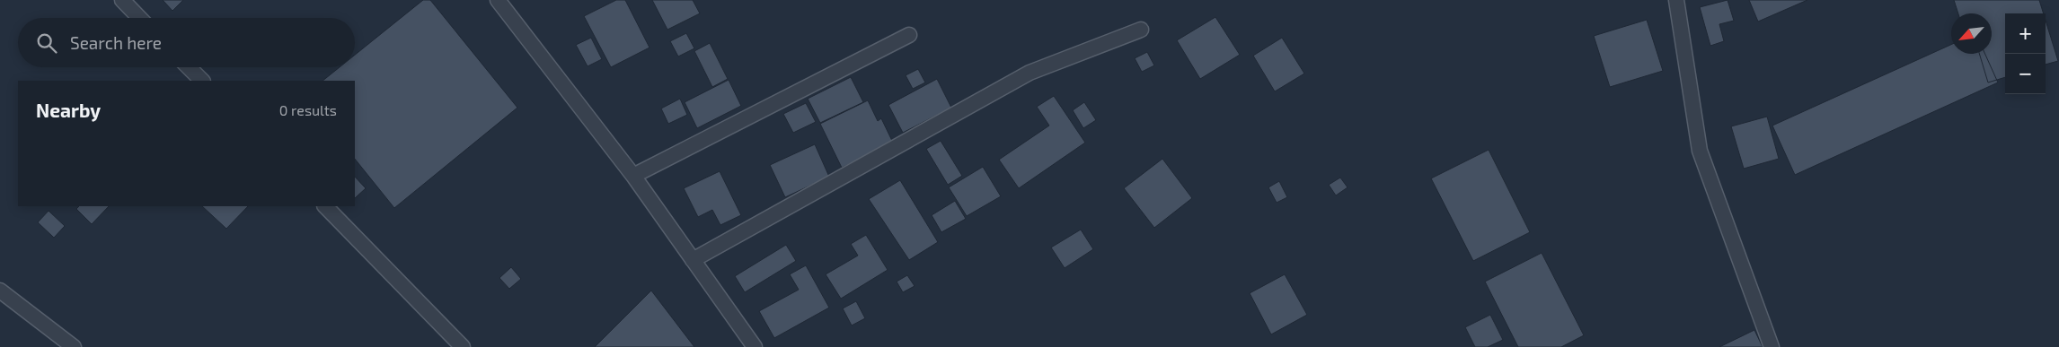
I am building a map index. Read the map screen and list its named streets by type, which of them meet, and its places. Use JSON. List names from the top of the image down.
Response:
{
  "north": "bottom left",
  "page": {
    "map_buttons": ["+", "−"],
    "search": "Search here",
    "heading": ["Nearby", "0 results"]
  }
}
